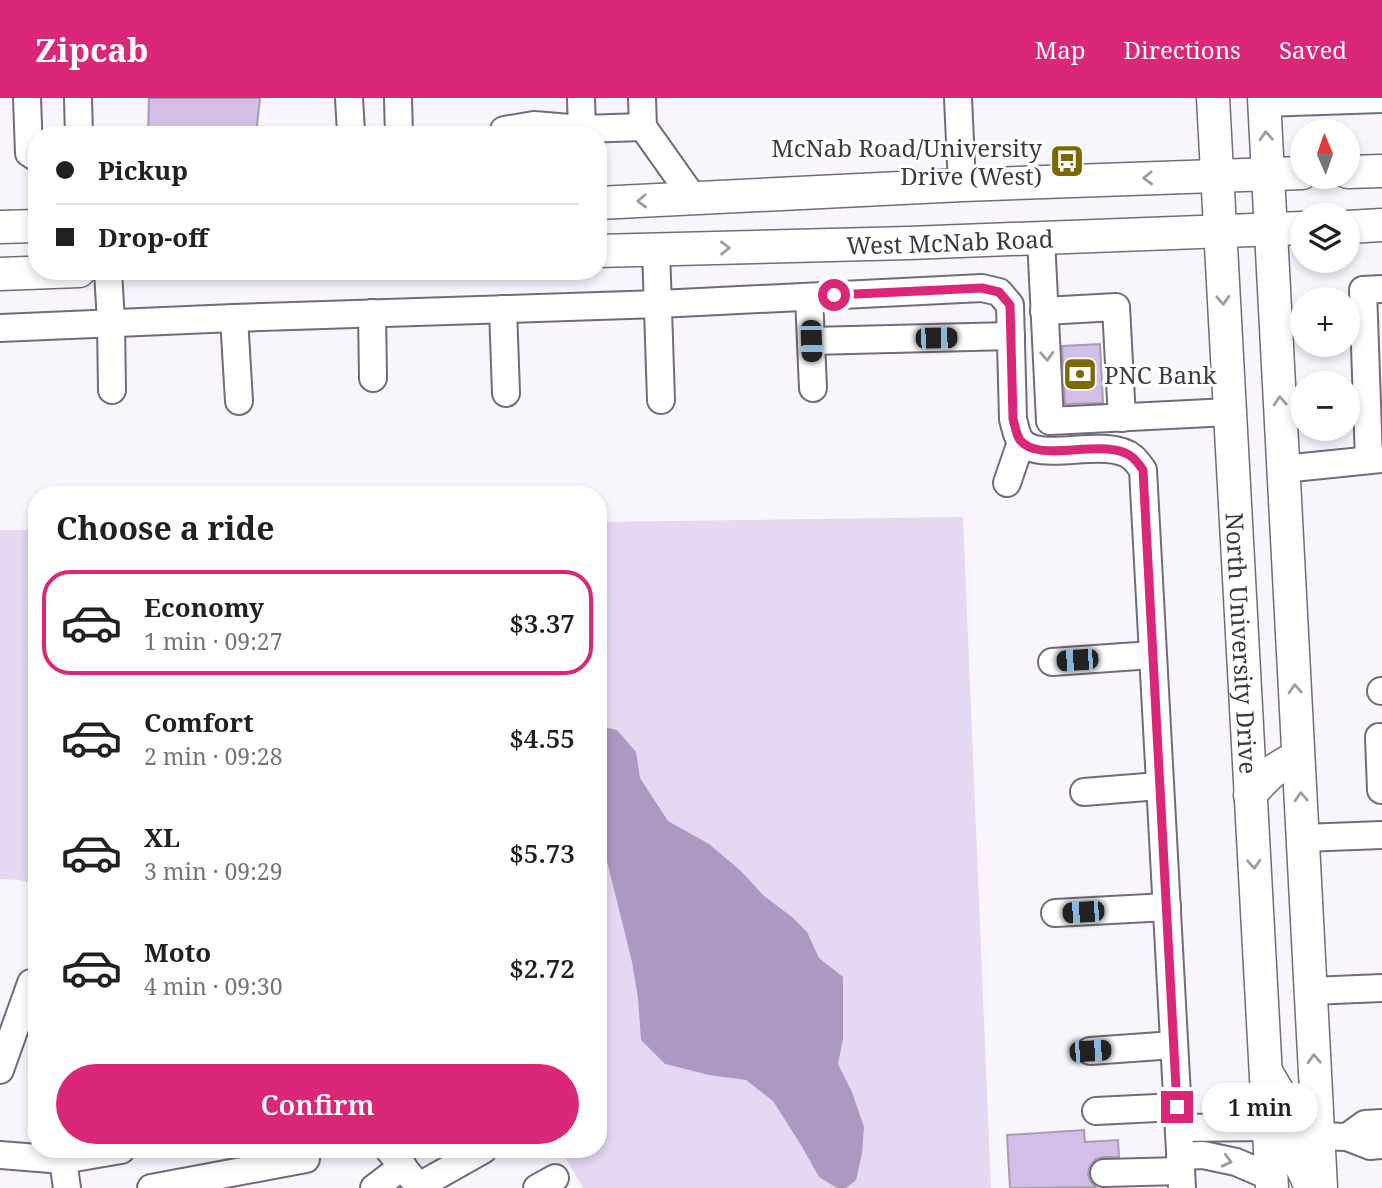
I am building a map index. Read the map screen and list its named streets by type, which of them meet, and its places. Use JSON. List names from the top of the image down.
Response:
{
  "streets": {
    "main road": ["West McNab Road", "North University Drive"]
  },
  "crossings": [
    ["West McNab Road", "North University Drive"]
  ],
  "places": {
    "bus stop": ["McNab Road/University Drive (West)"],
    "bank": ["PNC Bank"]
  },
  "north": "top",
  "page": {
    "header": "Zipcab",
    "nav": ["Map", "Directions", "Saved"],
    "map_buttons": ["+", "−"],
    "banner": ["Pickup", "Drop-off"],
    "heading": "Choose a ride",
    "list": [
      {
        "name": "Economy",
        "note": "1 min · 09:27",
        "value": "$3.37"
      },
      {
        "name": "Comfort",
        "note": "2 min · 09:28",
        "value": "$4.55"
      },
      {
        "name": "XL",
        "note": "3 min · 09:29",
        "value": "$5.73"
      },
      {
        "name": "Moto",
        "note": "4 min · 09:30",
        "value": "$2.72"
      }
    ],
    "buttons": "Confirm",
    "bubble": "1 min"
  }
}
